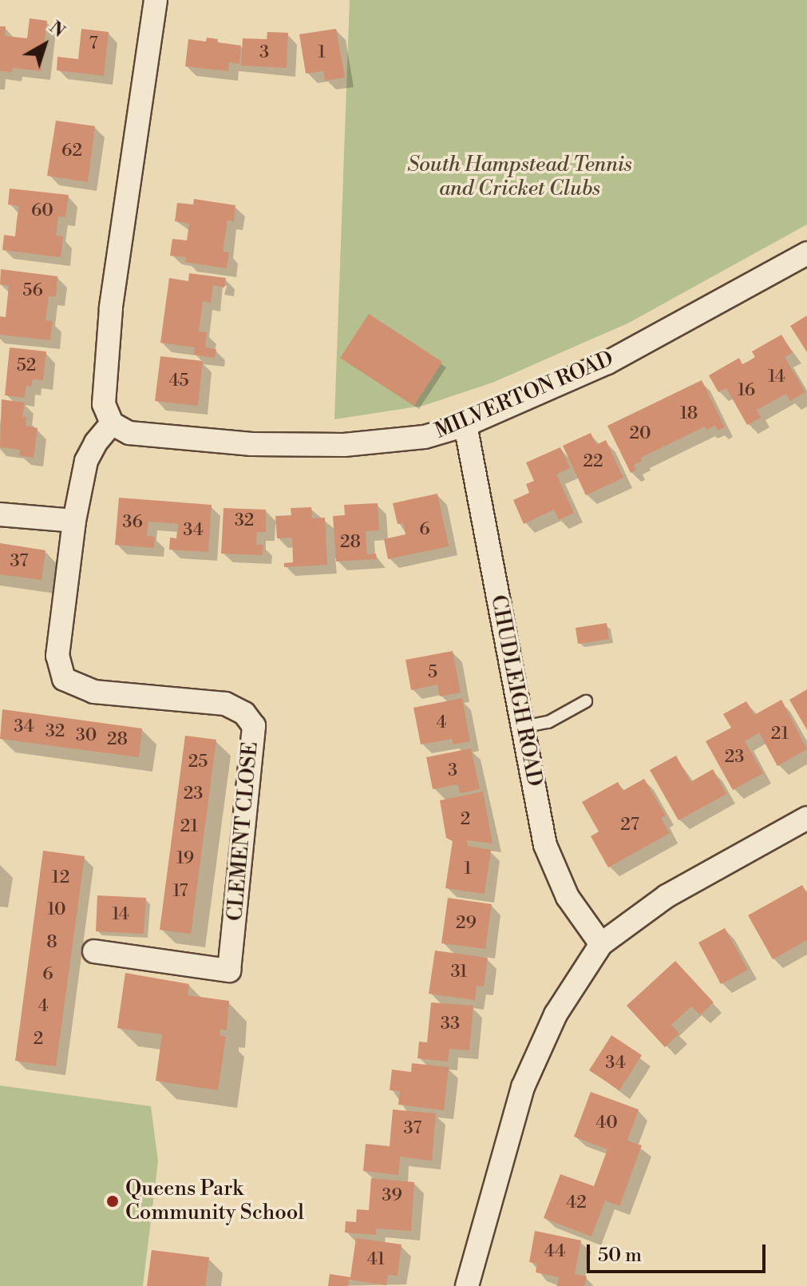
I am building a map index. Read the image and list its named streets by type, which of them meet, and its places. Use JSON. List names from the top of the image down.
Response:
{
  "streets": {
    "street": ["MILVERTON ROAD", "CHUDLEIGH ROAD", "CLEMENT CLOSE"]
  },
  "crossings": [
    ["MILVERTON ROAD", "CHUDLEIGH ROAD"],
    ["MILVERTON ROAD", "CLEMENT CLOSE"]
  ],
  "parks": ["South Hampstead Tennis and Cricket Clubs"],
  "places": ["Queens Park Community School"],
  "house_numbers": [
    "7",
    "3",
    "1",
    "62",
    "60",
    "56",
    "52",
    "14",
    "45",
    "16",
    "18",
    "20",
    "22",
    "32",
    "36",
    "6",
    "34",
    "28",
    "37",
    "5",
    "4",
    "34",
    "32",
    "21",
    "30",
    "28",
    "23",
    "25",
    "3",
    "23",
    "2",
    "27",
    "21",
    "19",
    "1",
    "12",
    "17",
    "10",
    "14",
    "29",
    "8",
    "31",
    "6",
    "4",
    "33",
    "2",
    "34",
    "40",
    "37",
    "39",
    "42",
    "44",
    "41"
  ],
  "scale_bar": "50 m",
  "north": "top right"
}
